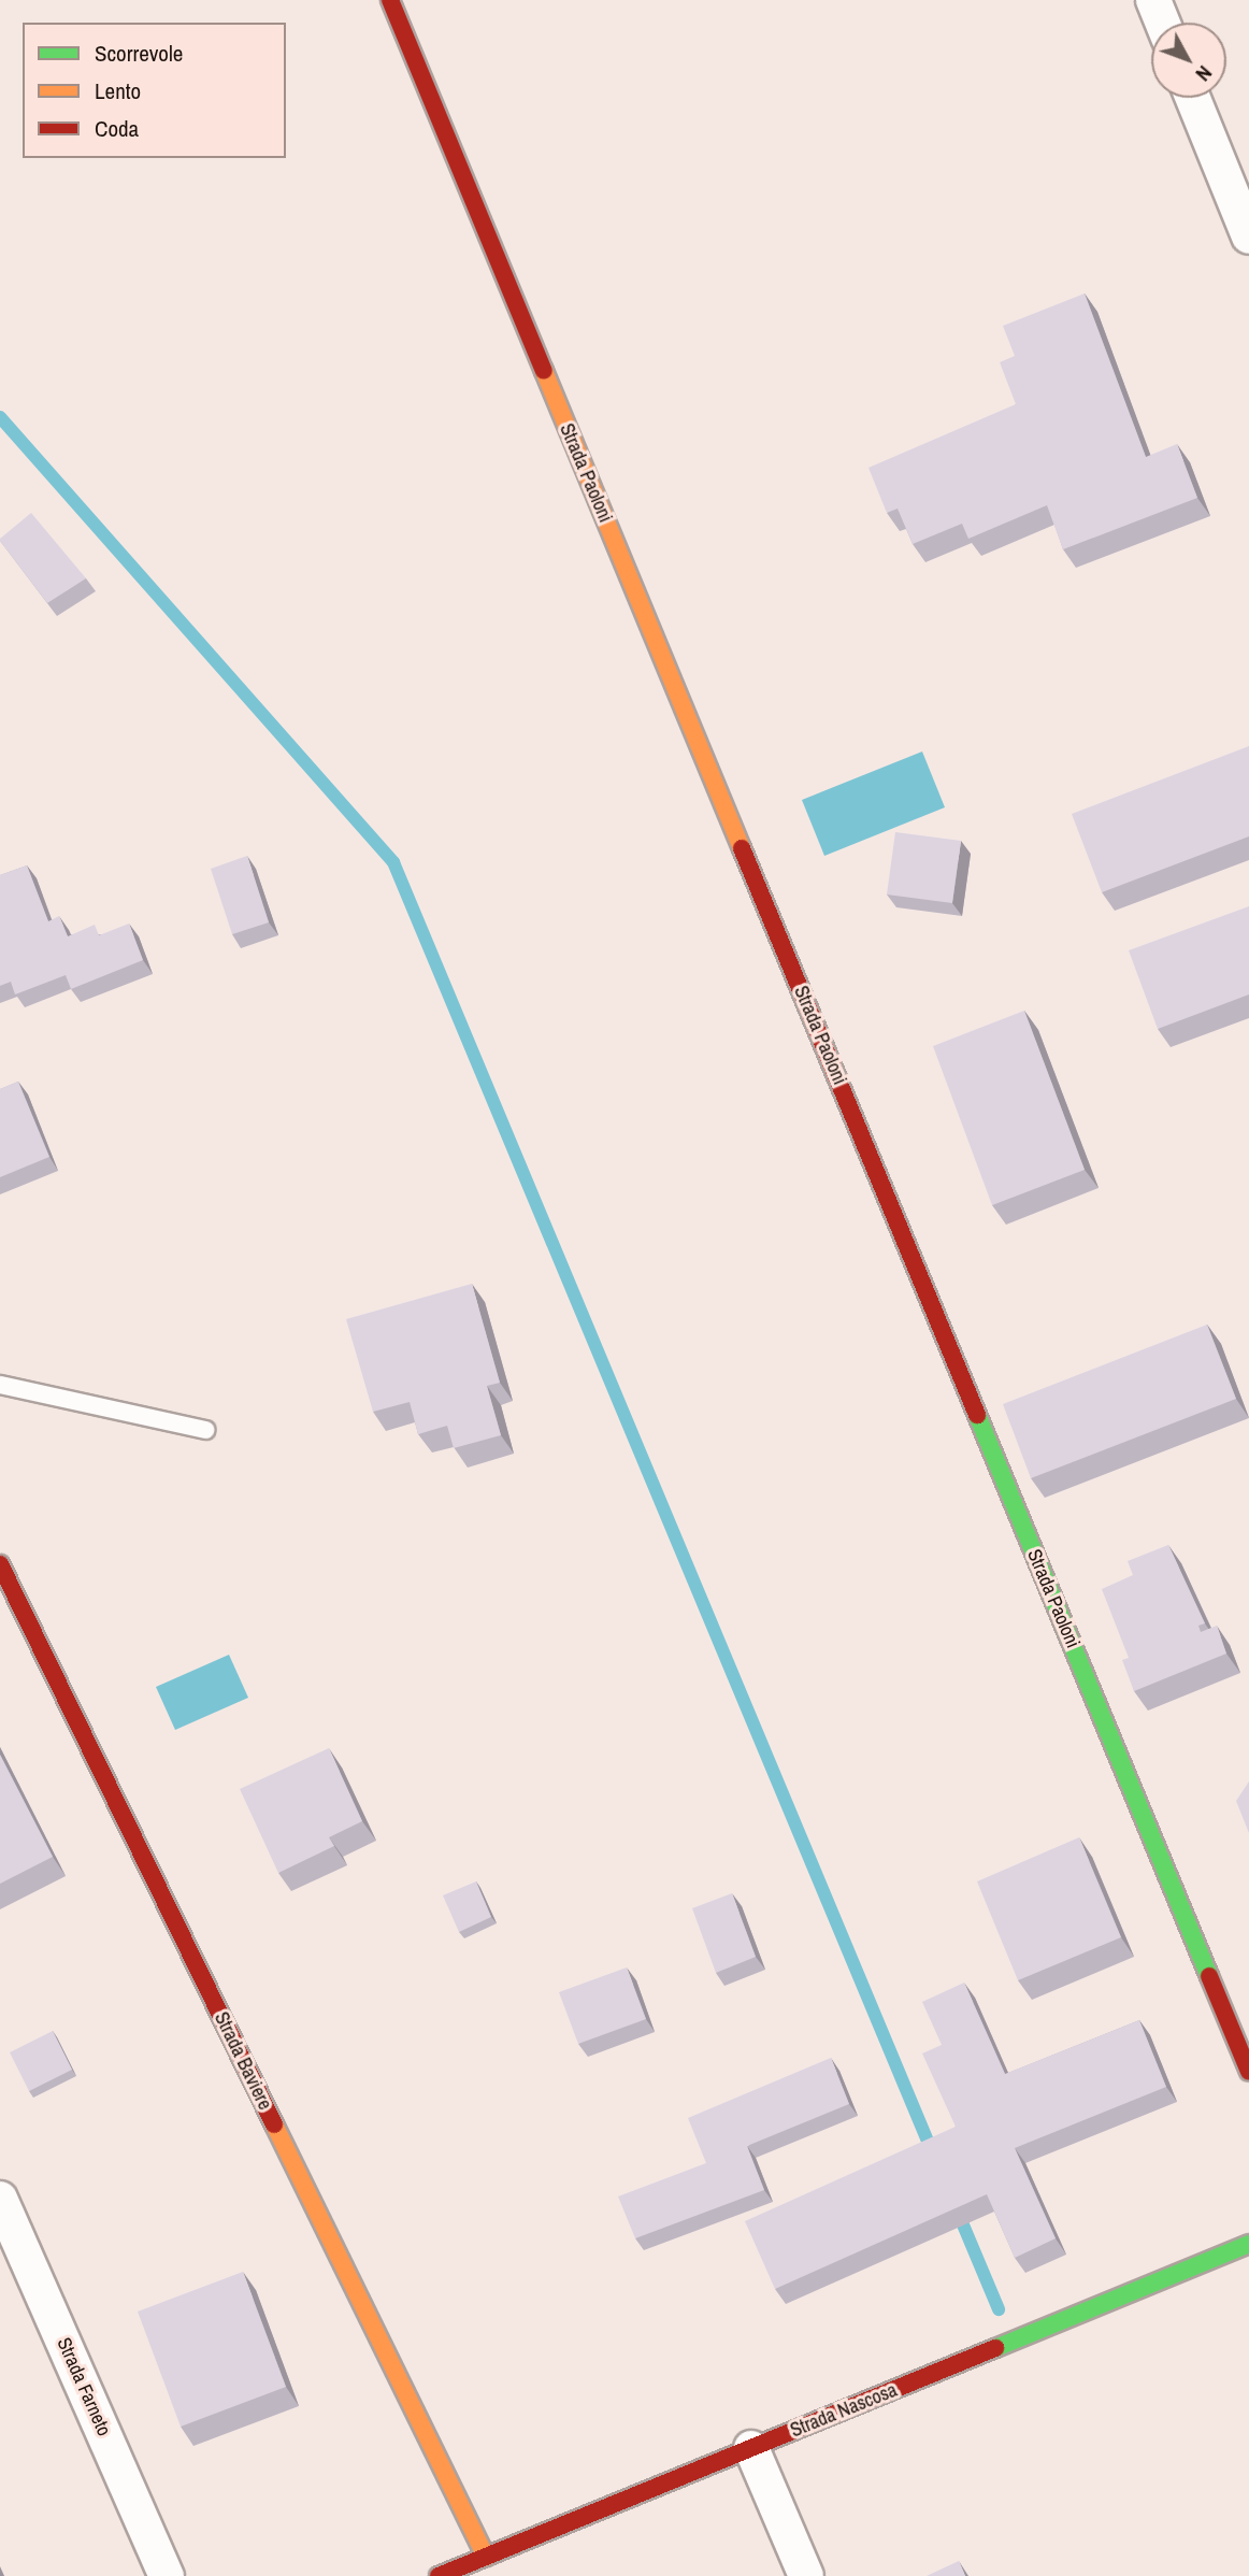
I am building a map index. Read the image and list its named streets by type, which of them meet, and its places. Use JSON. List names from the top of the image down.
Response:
{
  "streets": {
    "street": [
      "Strada Paoloni",
      "Strada Baviere",
      "Strada Farneto",
      "Strada Nascosa"
    ]
  },
  "crossings": [
    ["Strada Baviere", "Strada Nascosa"]
  ],
  "legend": ["Scorrevole", "Lento", "Coda"],
  "north": "bottom right"
}
